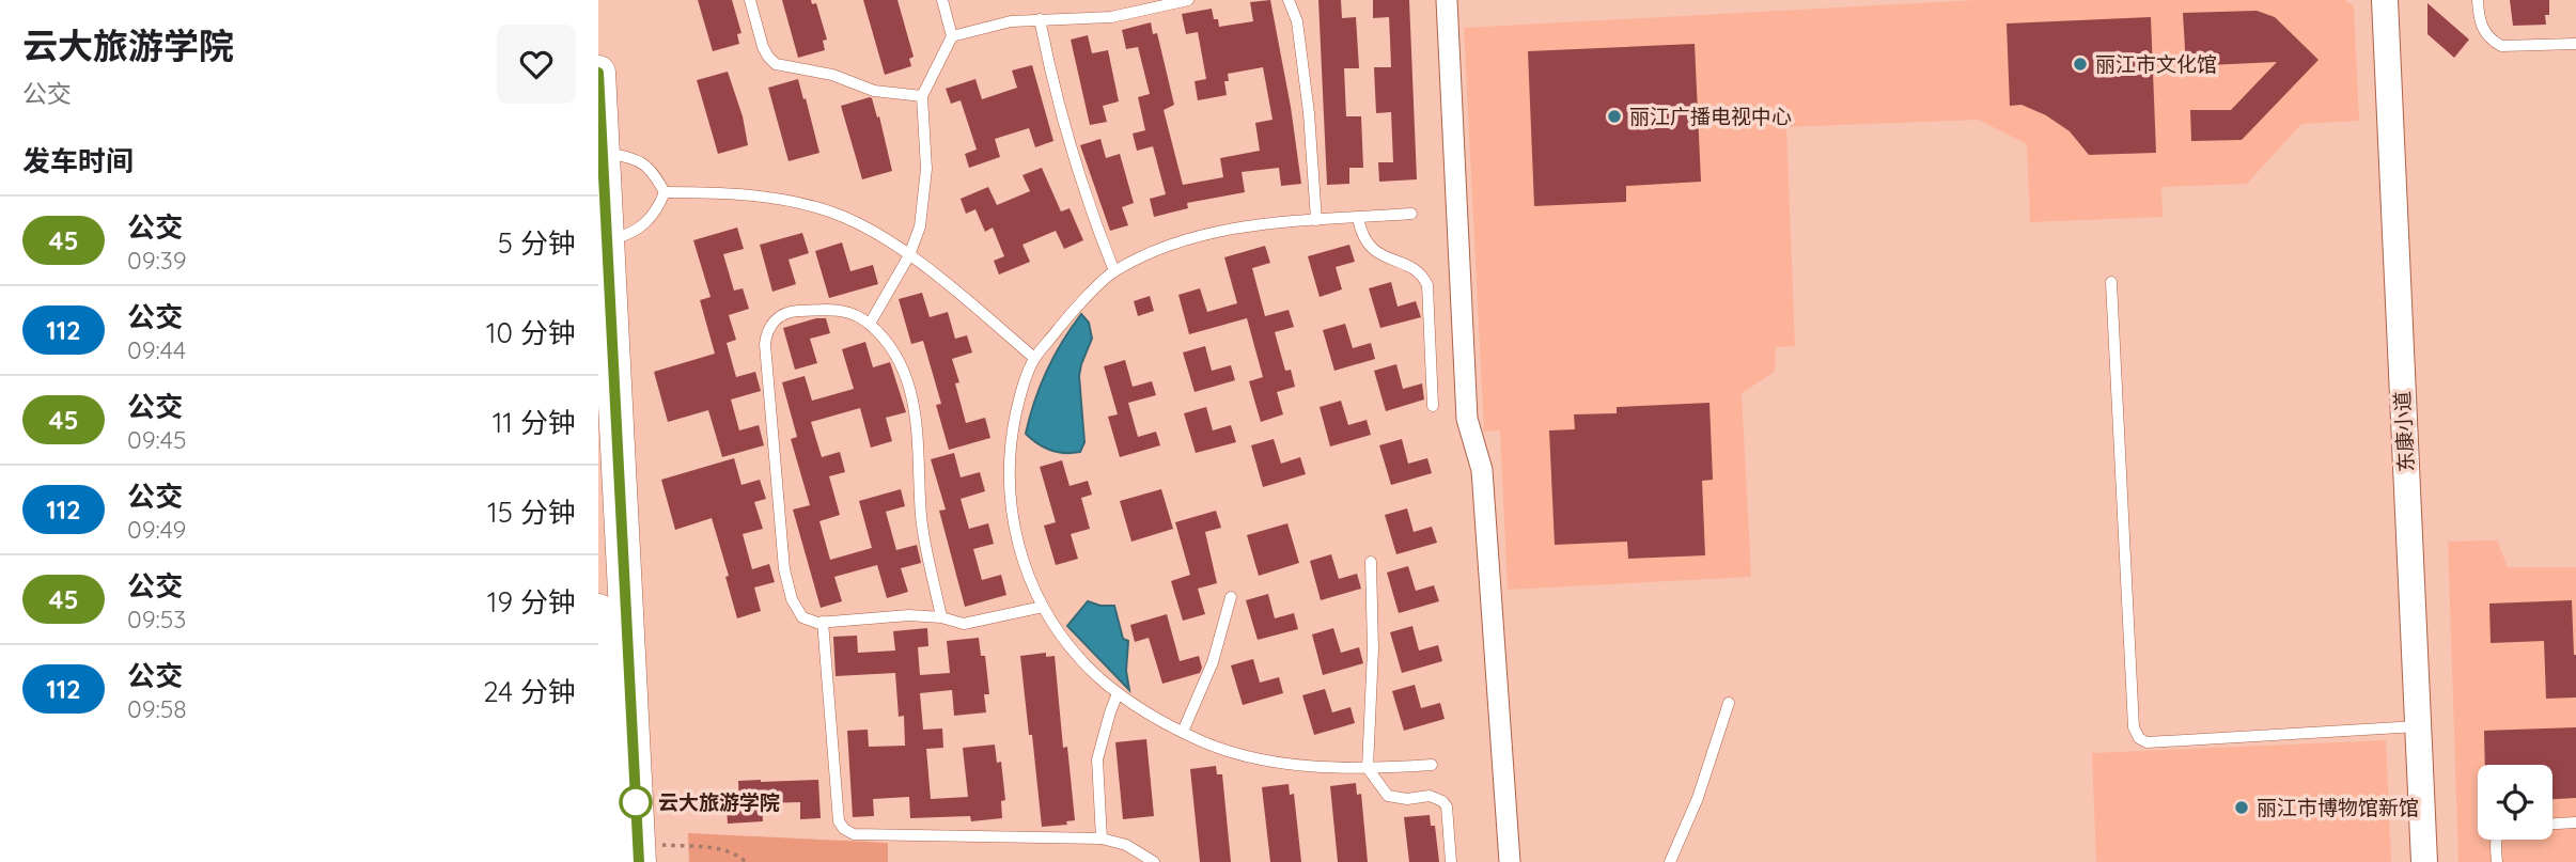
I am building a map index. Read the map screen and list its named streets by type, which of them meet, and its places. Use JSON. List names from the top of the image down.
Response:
{
  "streets": {
    "street": ["东康小道"]
  },
  "places": [
    "丽江市文化馆",
    "丽江广播电视中心",
    "云大旅游学院",
    "丽江市博物馆新馆"
  ],
  "lines": ["bus line 45"],
  "page": {
    "heading": [
      ["云大旅游学院", "公交"],
      "发车时间"
    ],
    "list": [
      {
        "mark": "45",
        "name": "公交",
        "note": "09:39",
        "value": "5 分钟"
      },
      {
        "mark": "112",
        "name": "公交",
        "note": "09:44",
        "value": "10 分钟"
      },
      {
        "mark": "45",
        "name": "公交",
        "note": "09:45",
        "value": "11 分钟"
      },
      {
        "mark": "112",
        "name": "公交",
        "note": "09:49",
        "value": "15 分钟"
      },
      {
        "mark": "45",
        "name": "公交",
        "note": "09:53",
        "value": "19 分钟"
      },
      {
        "mark": "112",
        "name": "公交",
        "note": "09:58",
        "value": "24 分钟"
      }
    ]
  }
}
